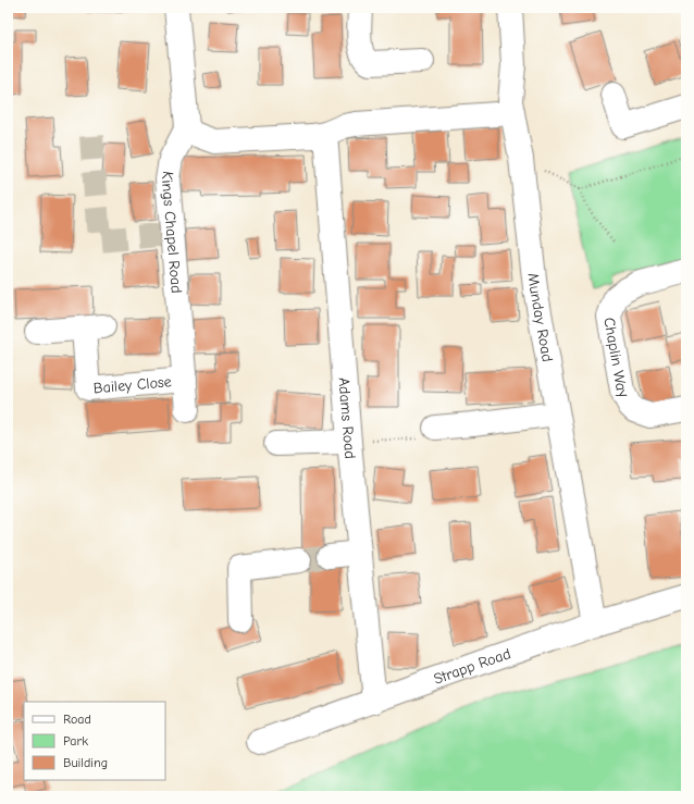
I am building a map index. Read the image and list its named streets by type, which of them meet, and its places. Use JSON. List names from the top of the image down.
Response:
{
  "streets": {
    "street": [
      "Kings Chapel Road",
      "Munday Road",
      "Chaplin Way",
      "Bailey Close",
      "Adams Road",
      "Strapp Road"
    ]
  },
  "crossings": [
    ["Kings Chapel Road", "Bailey Close"],
    ["Munday Road", "Strapp Road"],
    ["Adams Road", "Strapp Road"]
  ],
  "legend": ["Road", "Park", "Building"]
}
